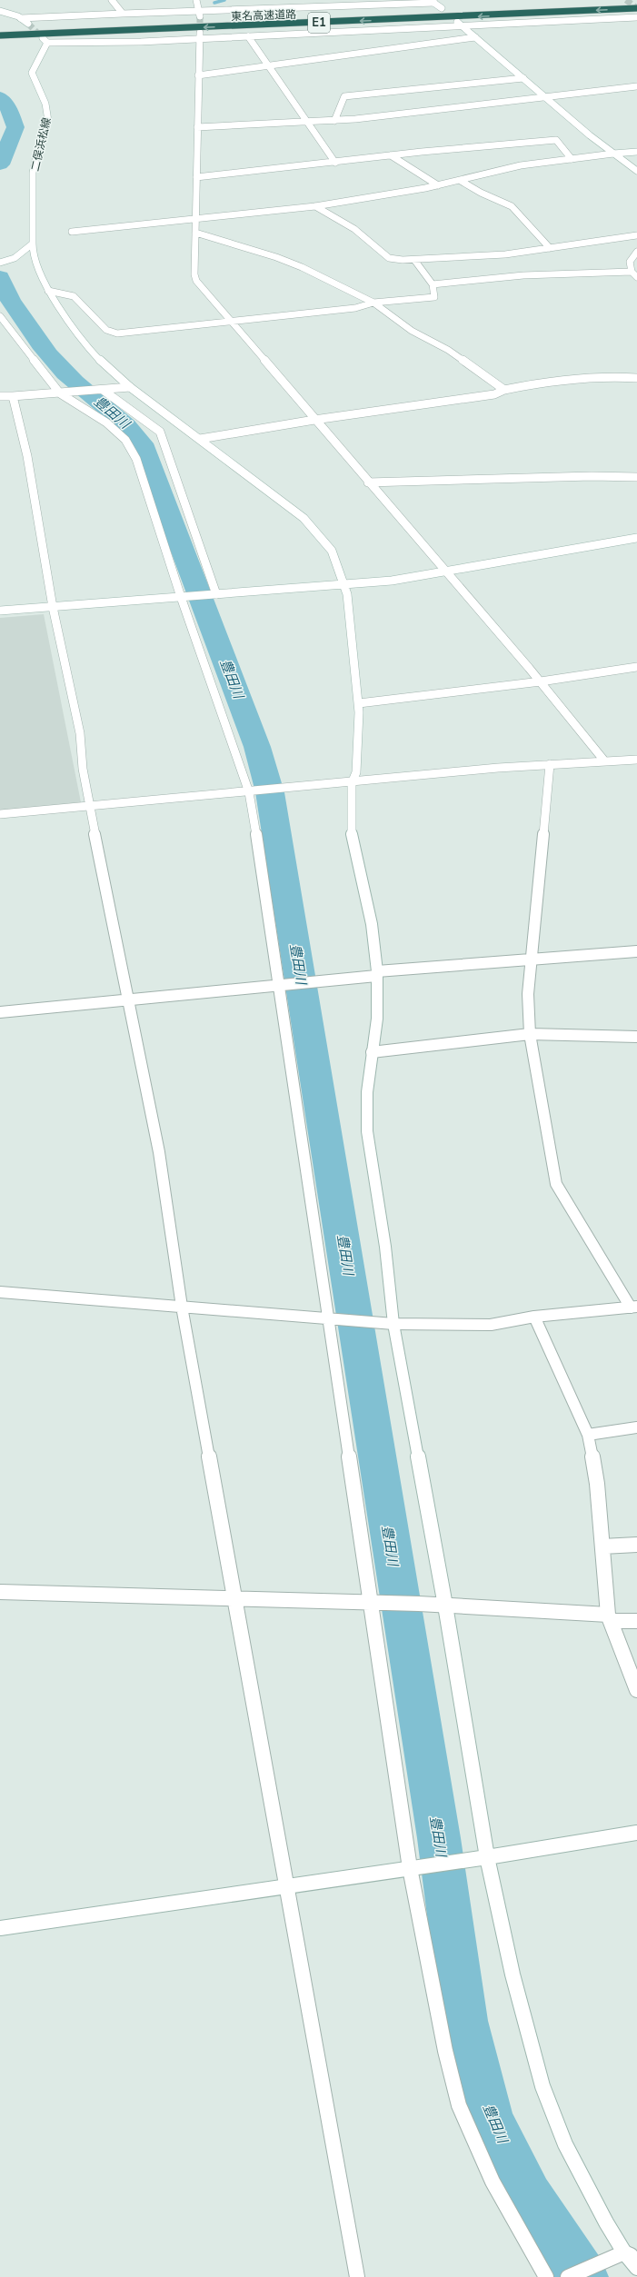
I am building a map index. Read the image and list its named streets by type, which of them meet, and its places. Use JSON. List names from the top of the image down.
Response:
{
  "streets": {
    "highway": ["東名高速道路", "E1"],
    "street": ["二俣浜松線"]
  },
  "water": ["豊田川"]
}
